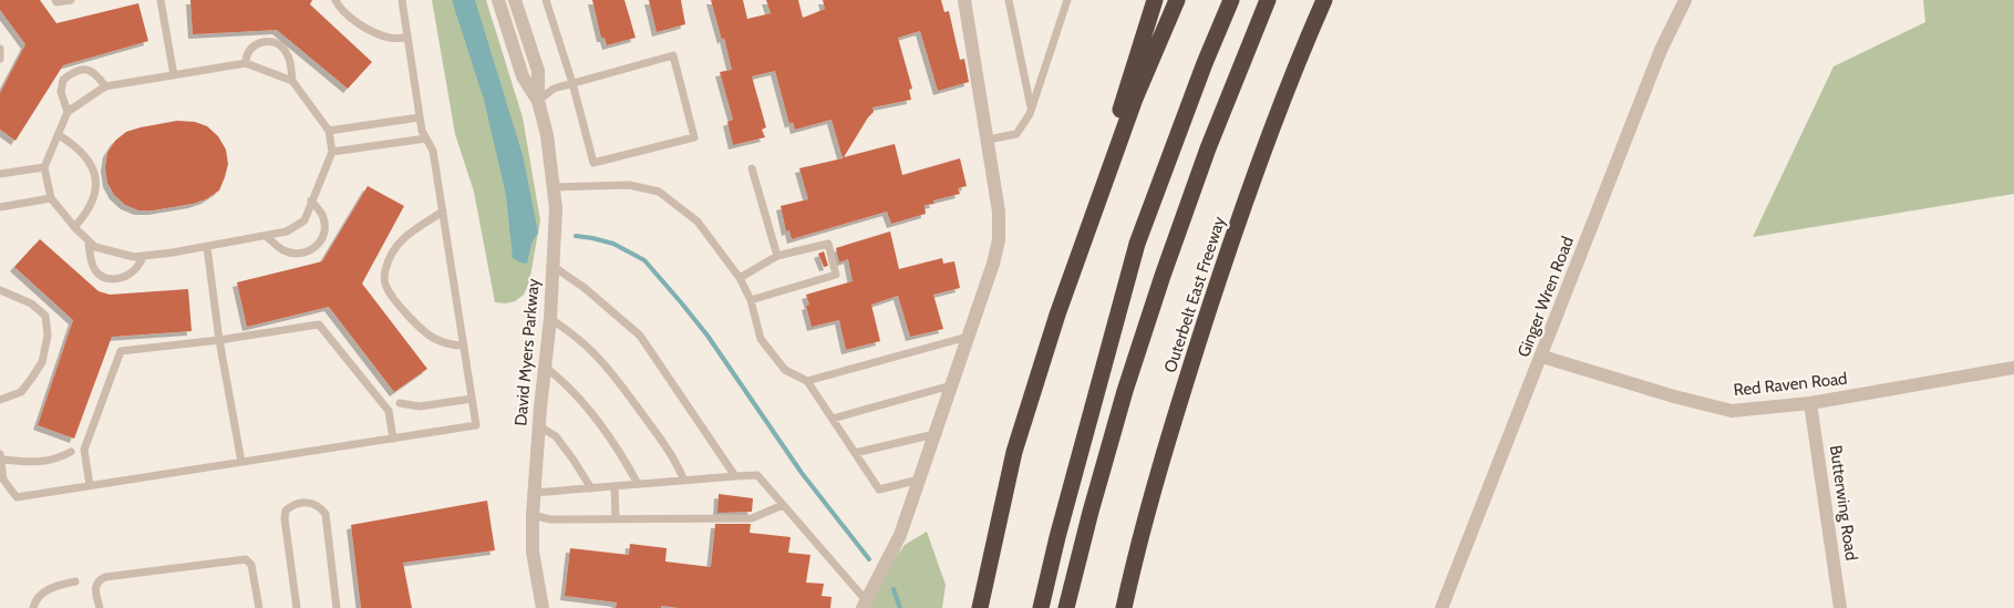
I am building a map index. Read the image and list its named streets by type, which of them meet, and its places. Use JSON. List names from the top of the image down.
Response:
{
  "streets": {
    "highway": ["Outerbelt East Freeway"],
    "street": [
      "Ginger Wren Road",
      "David Myers Parkway",
      "Red Raven Road",
      "Butterwing Road"
    ]
  },
  "crossings": [
    ["Ginger Wren Road", "Red Raven Road"],
    ["Red Raven Road", "Butterwing Road"]
  ]
}
